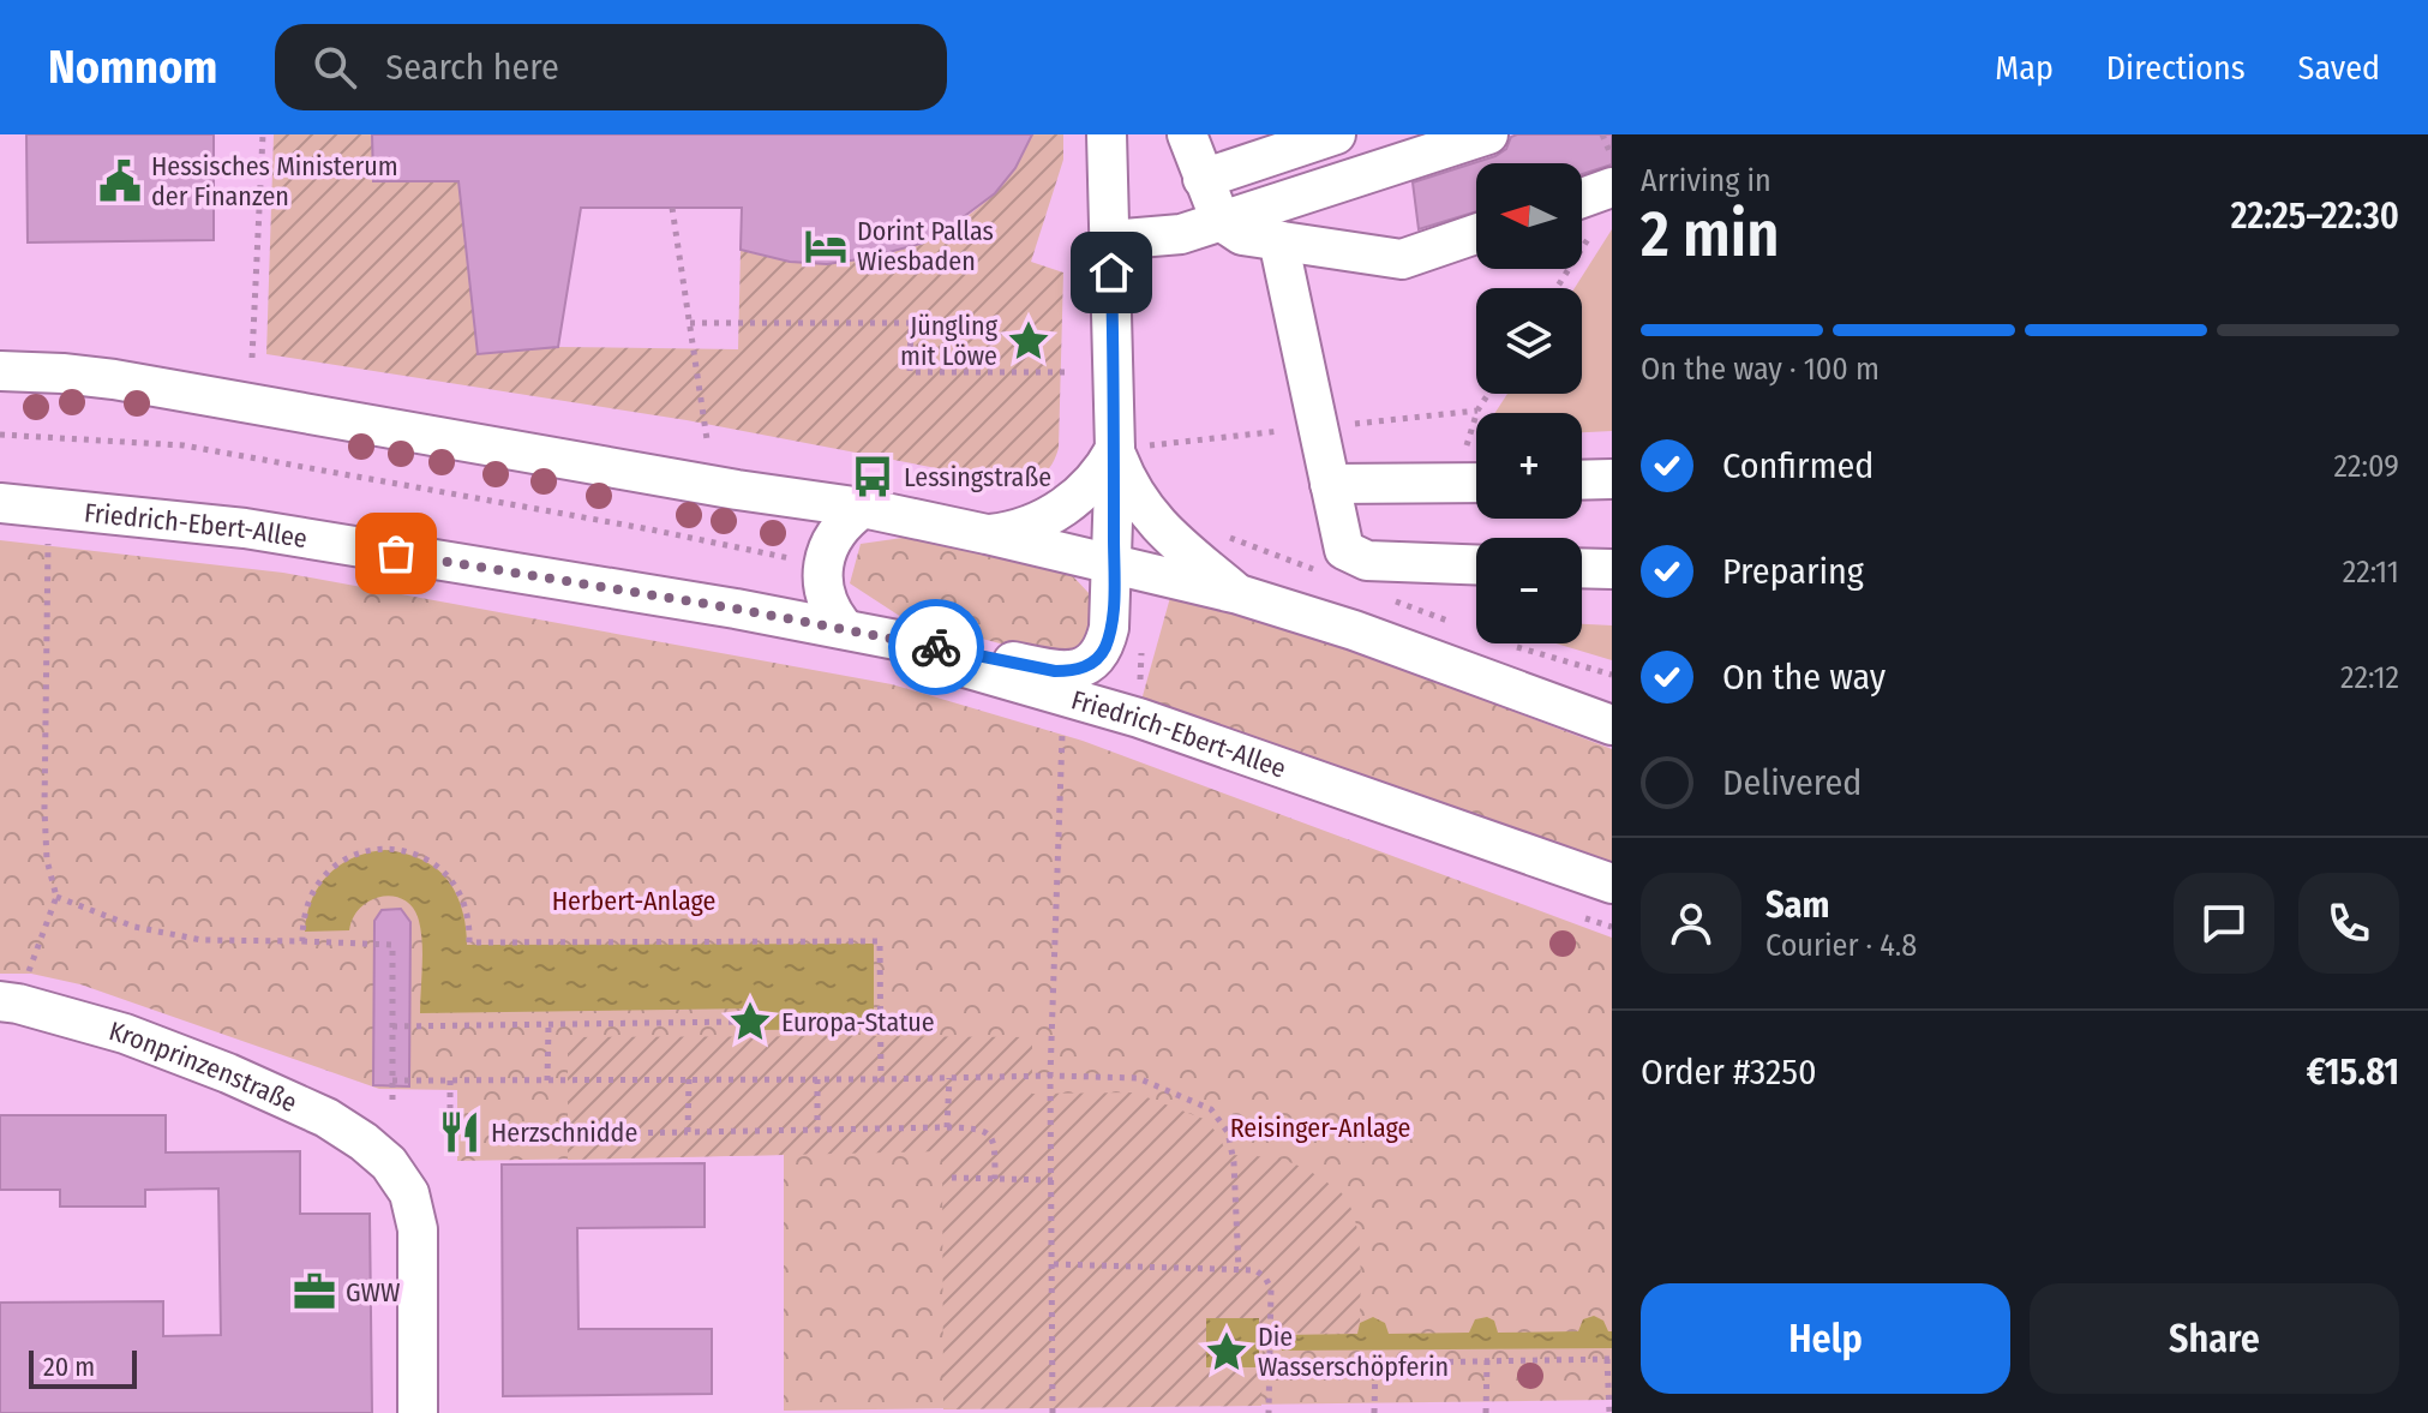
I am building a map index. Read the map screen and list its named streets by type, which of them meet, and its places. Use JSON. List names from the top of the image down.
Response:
{
  "streets": {
    "street": ["Friedrich-Ebert-Allee", "Kronprinzenstraße"]
  },
  "parks": ["Herbert-Anlage", "Reisinger-Anlage"],
  "places": {
    "public building": ["Hessisches Ministerum der Finanzen"],
    "hotel": ["Dorint Pallas Wiesbaden"],
    "place": ["Jüngling mit Löwe", "Europa-Statue", "Die Wasserschöpferin"],
    "bus stop": ["Lessingstraße"],
    "restaurant": ["Herzschnidde"],
    "office": ["GWW"]
  },
  "scale_bar": "20 m",
  "north": "left",
  "page": {
    "header": "Nomnom",
    "search": "Search here",
    "nav": ["Map", "Directions", "Saved"],
    "heading": ["2 min", "Arriving in", "22:25–22:30"],
    "panel": [
      "Sam",
      "Courier · 4.8",
      "Order #3250",
      "€15.81"
    ],
    "map_buttons": ["+", "−"],
    "bar": "On the way · 100 m",
    "list": [
      ["Confirmed", "22:09"],
      ["Preparing", "22:11"],
      ["On the way", "22:12"],
      "Delivered"
    ],
    "buttons": ["Help", "Share"],
    "scale": "20 m"
  }
}
